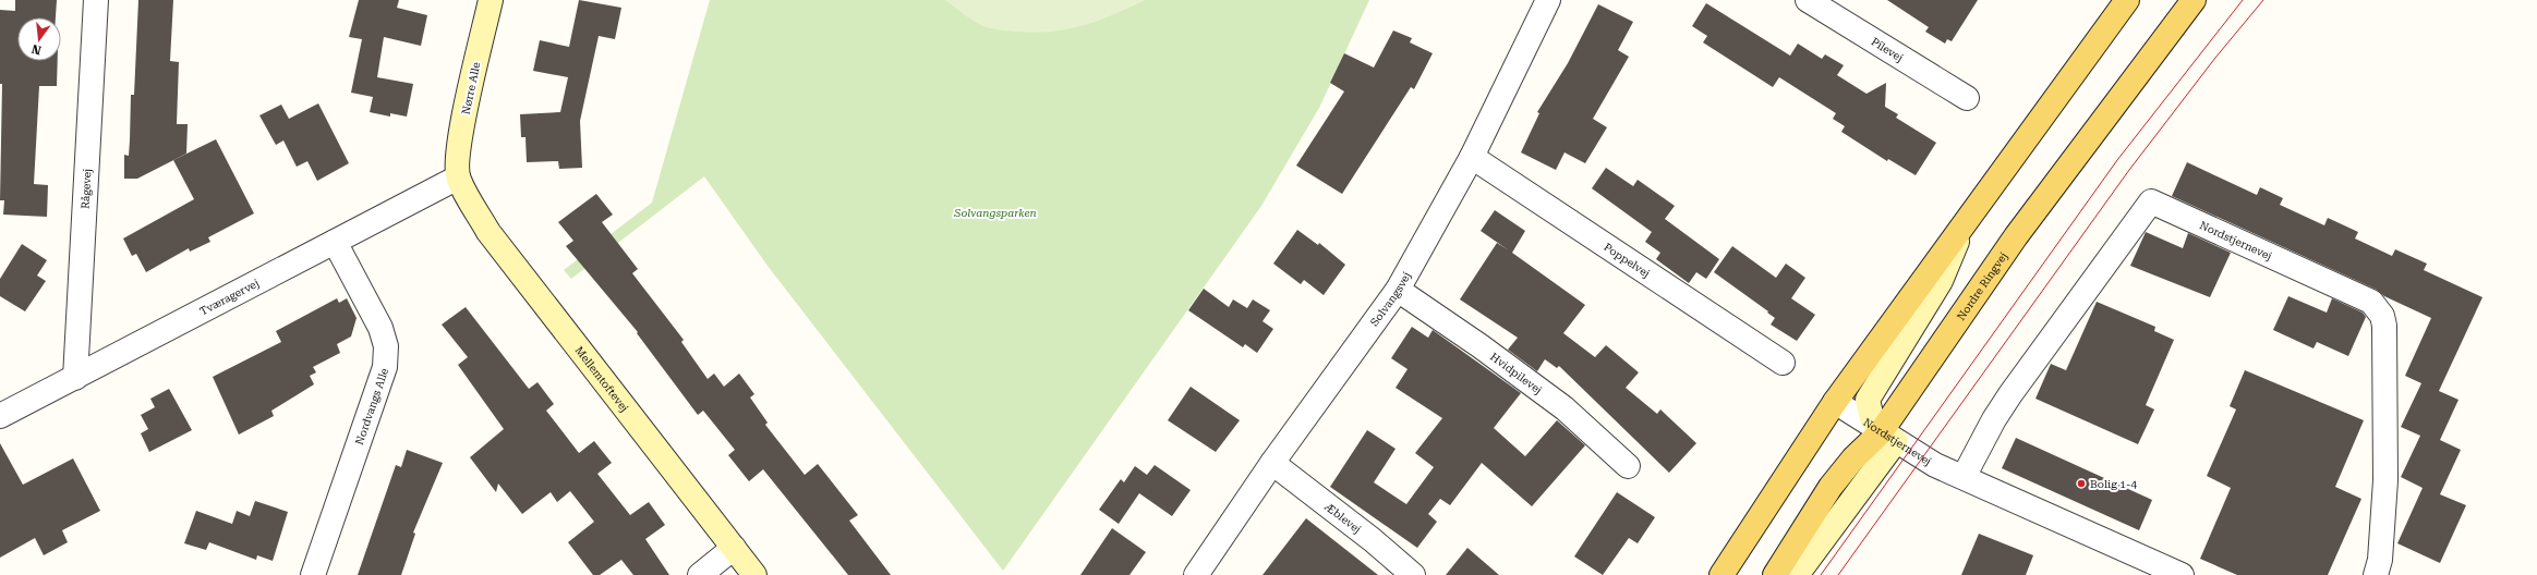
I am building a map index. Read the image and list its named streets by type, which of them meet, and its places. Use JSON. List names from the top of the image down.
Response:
{
  "streets": {
    "main road": ["Nordre Ringvej"],
    "street": [
      "Pilevej",
      "Nørre Alle",
      "Rågevej",
      "Nordstjernevej",
      "Poppelvej",
      "Tværagervej",
      "Solvangsvej",
      "Hvidpilevej",
      "Mellemtoftevej",
      "Nordvangs Alle",
      "Æblevej"
    ]
  },
  "crossings": [
    ["Nørre Alle", "Tværagervej"],
    ["Nørre Alle", "Mellemtoftevej"],
    ["Rågevej", "Tværagervej"],
    ["Nordstjernevej", "Nordre Ringvej"],
    ["Poppelvej", "Solvangsvej"],
    ["Tværagervej", "Mellemtoftevej"],
    ["Tværagervej", "Nordvangs Alle"],
    ["Solvangsvej", "Hvidpilevej"],
    ["Solvangsvej", "Æblevej"]
  ],
  "parks": ["Solvangsparken"],
  "places": ["Bolig 1-4"],
  "north": "bottom"
}
